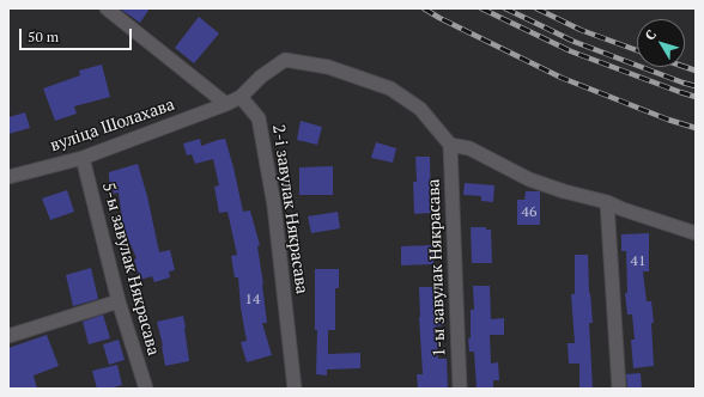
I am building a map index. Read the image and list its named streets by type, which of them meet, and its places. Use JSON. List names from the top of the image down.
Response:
{
  "streets": {
    "street": [
      "вуліца Шолахава",
      "2-і завулак Някрасава",
      "1-ы завулак Някрасава",
      "5-ы завулак Някрасава"
    ]
  },
  "crossings": [
    ["вуліца Шолахава", "5-ы завулак Някрасава"]
  ],
  "house_numbers": ["46", "41", "14"],
  "scale_bar": "50 m",
  "north": "top left"
}
